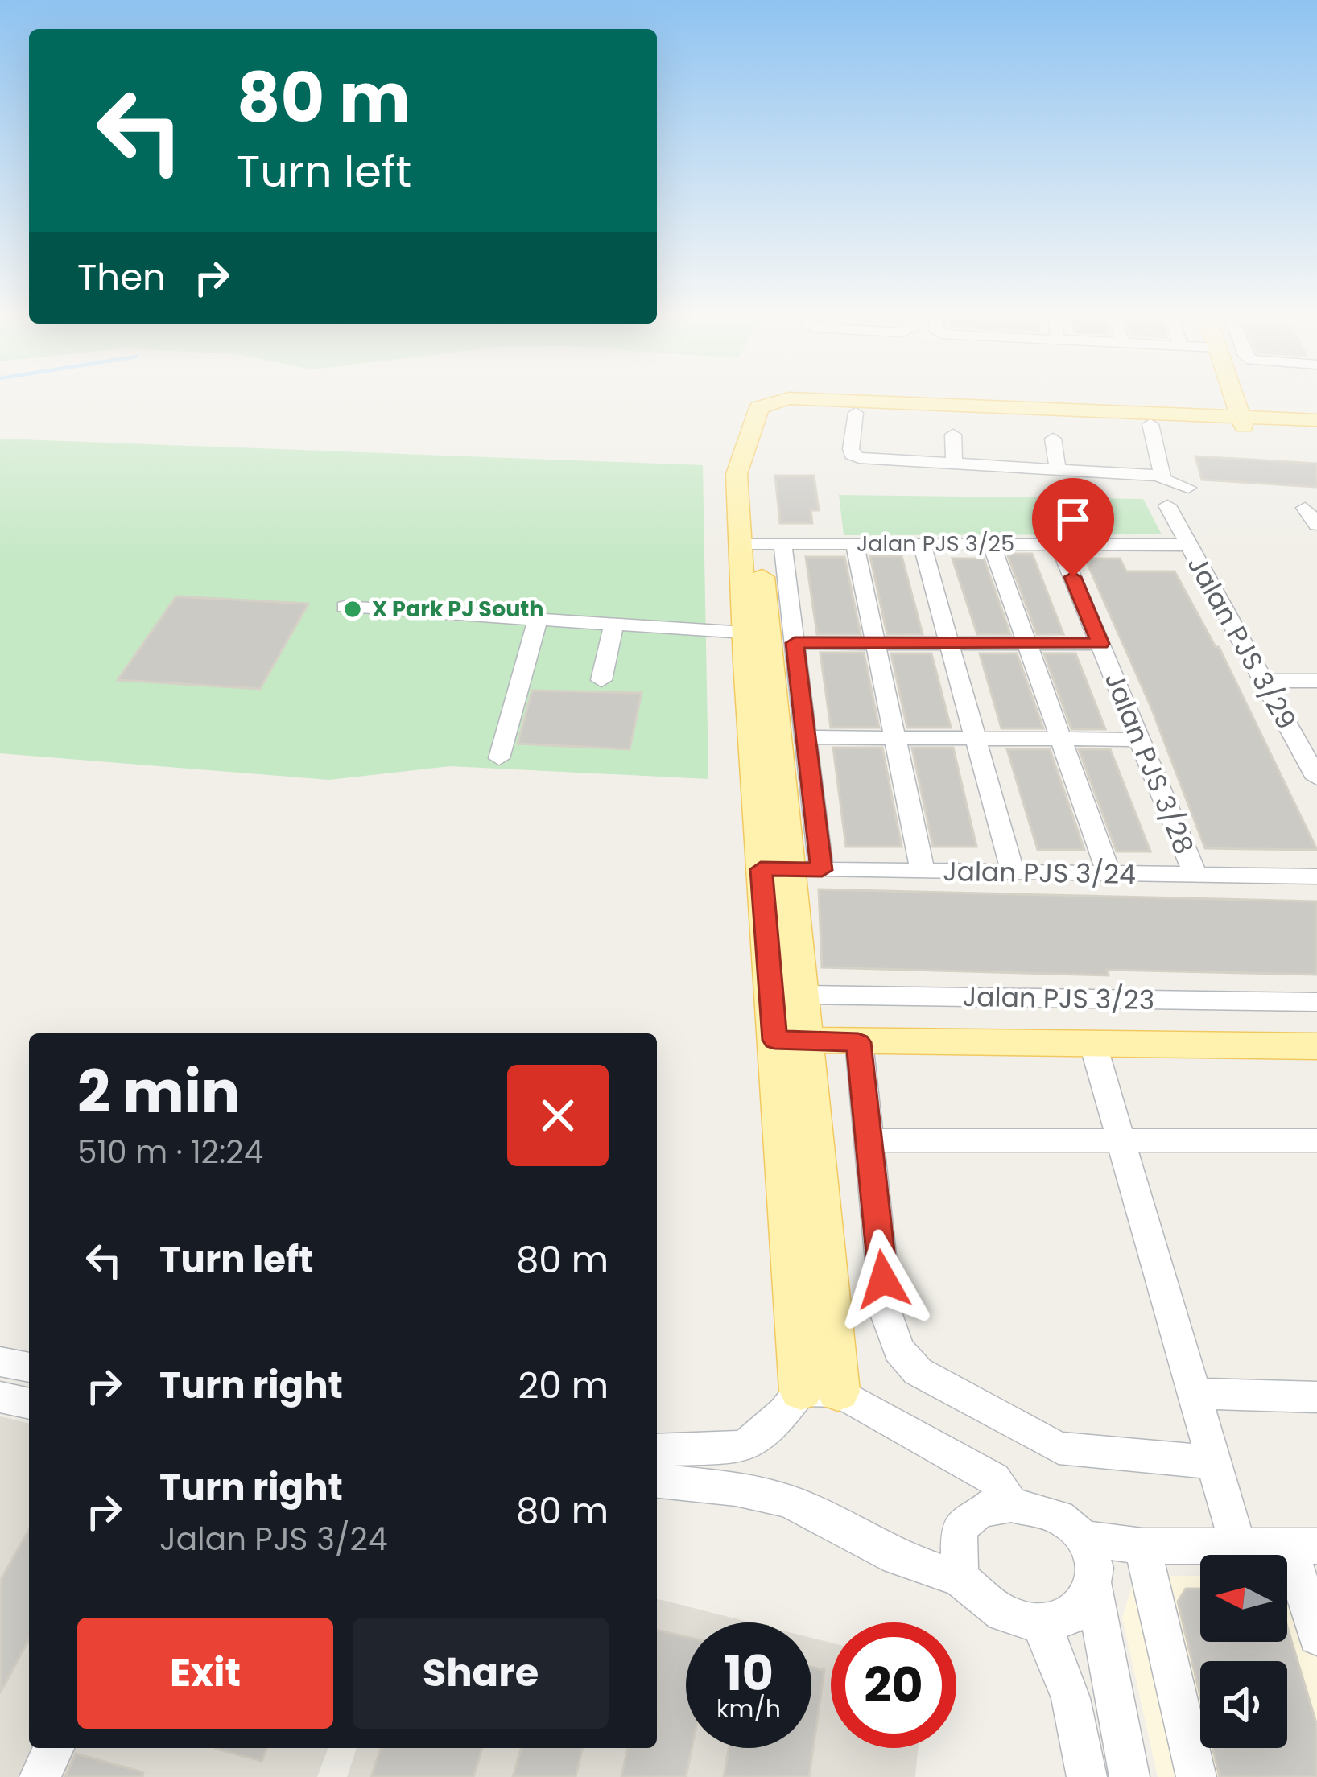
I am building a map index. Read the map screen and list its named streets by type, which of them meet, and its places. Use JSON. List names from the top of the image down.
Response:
{
  "streets": {
    "street": [
      "Jalan PJS 3/25",
      "Jalan PJS 3/29",
      "Jalan PJS 3/28",
      "Jalan PJS 3/24",
      "Jalan PJS 3/23"
    ]
  },
  "crossings": [
    ["Jalan PJS 3/25", "Jalan PJS 3/29"],
    ["Jalan PJS 3/25", "Jalan PJS 3/28"],
    ["Jalan PJS 3/28", "Jalan PJS 3/24"]
  ],
  "places": ["X Park PJ South"],
  "north": "left",
  "page": {
    "turn": ["80 m", "Turn left"],
    "then": "Then",
    "heading": ["2 min", "510 m · 12:24"],
    "list": [
      {
        "name": "Turn left",
        "value": "80 m"
      },
      {
        "name": "Turn right",
        "value": "20 m"
      },
      {
        "name": "Turn right",
        "note": "Jalan PJS 3/24",
        "value": "80 m"
      }
    ],
    "buttons": ["Exit", "Share"],
    "speed": "10 km/h",
    "limit": "20"
  }
}
